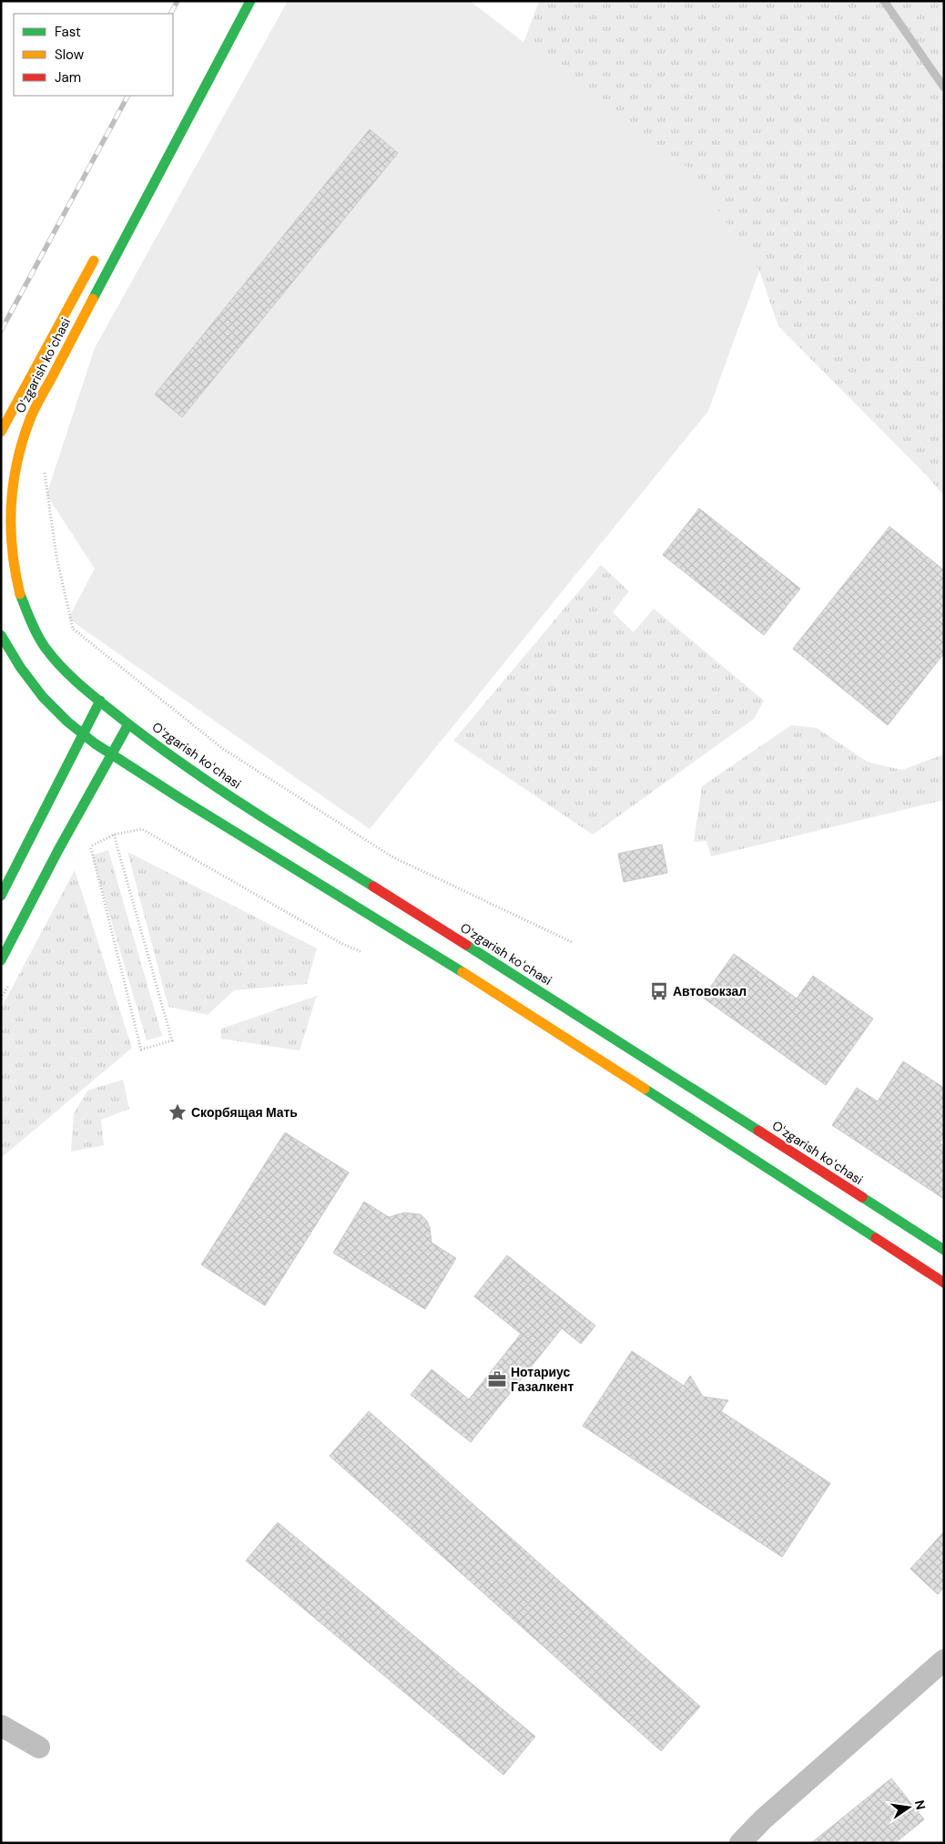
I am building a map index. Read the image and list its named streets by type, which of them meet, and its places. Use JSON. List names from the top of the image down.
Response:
{
  "streets": {
    "main road": ["Oʻzgarish koʻchasi"]
  },
  "places": {
    "bus stop": ["Автовокзал"],
    "place": ["Скорбящая Мать"],
    "office": ["Нотариус Газалкент"]
  },
  "legend": ["Fast", "Slow", "Jam"],
  "north": "right"
}
